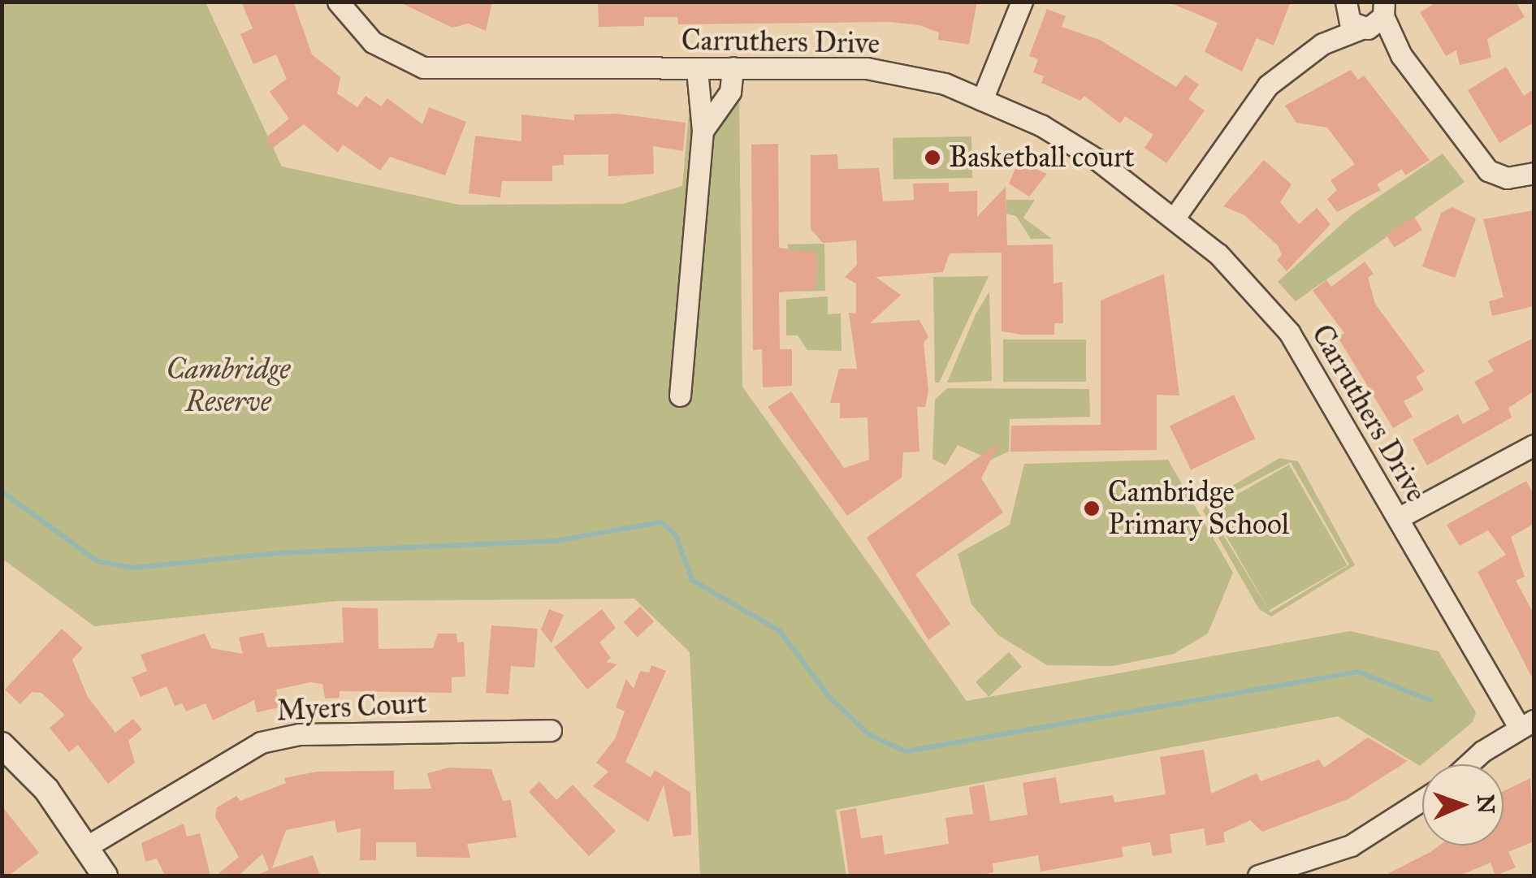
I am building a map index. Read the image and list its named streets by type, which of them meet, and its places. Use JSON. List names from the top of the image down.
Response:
{
  "streets": {
    "street": ["Carruthers Drive", "Myers Court"]
  },
  "parks": ["Cambridge Reserve"],
  "places": ["Basketball court", "Cambridge Primary School"],
  "north": "right"
}
